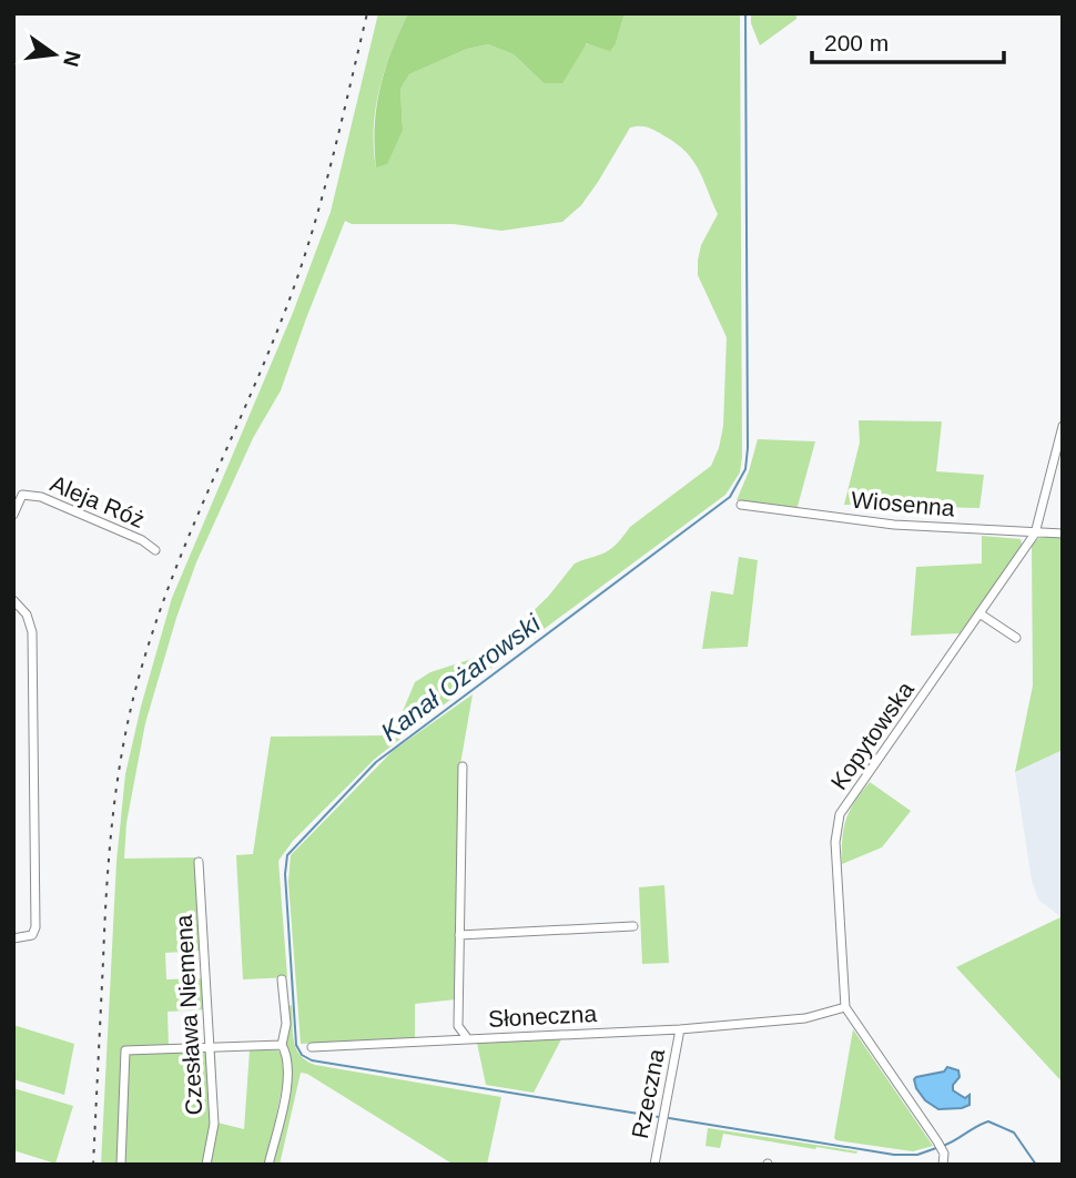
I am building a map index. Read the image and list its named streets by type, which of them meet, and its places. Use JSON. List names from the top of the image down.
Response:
{
  "streets": {
    "street": [
      "Aleja Róż",
      "Wiosenna",
      "Kopytowska",
      "Czesława Niemena",
      "Słoneczna",
      "Rzeczna"
    ]
  },
  "crossings": [
    ["Wiosenna", "Kopytowska"],
    ["Kopytowska", "Słoneczna"],
    ["Słoneczna", "Rzeczna"]
  ],
  "water": ["Kanał Ożarowski"],
  "scale_bar": "200 m",
  "north": "right"
}
